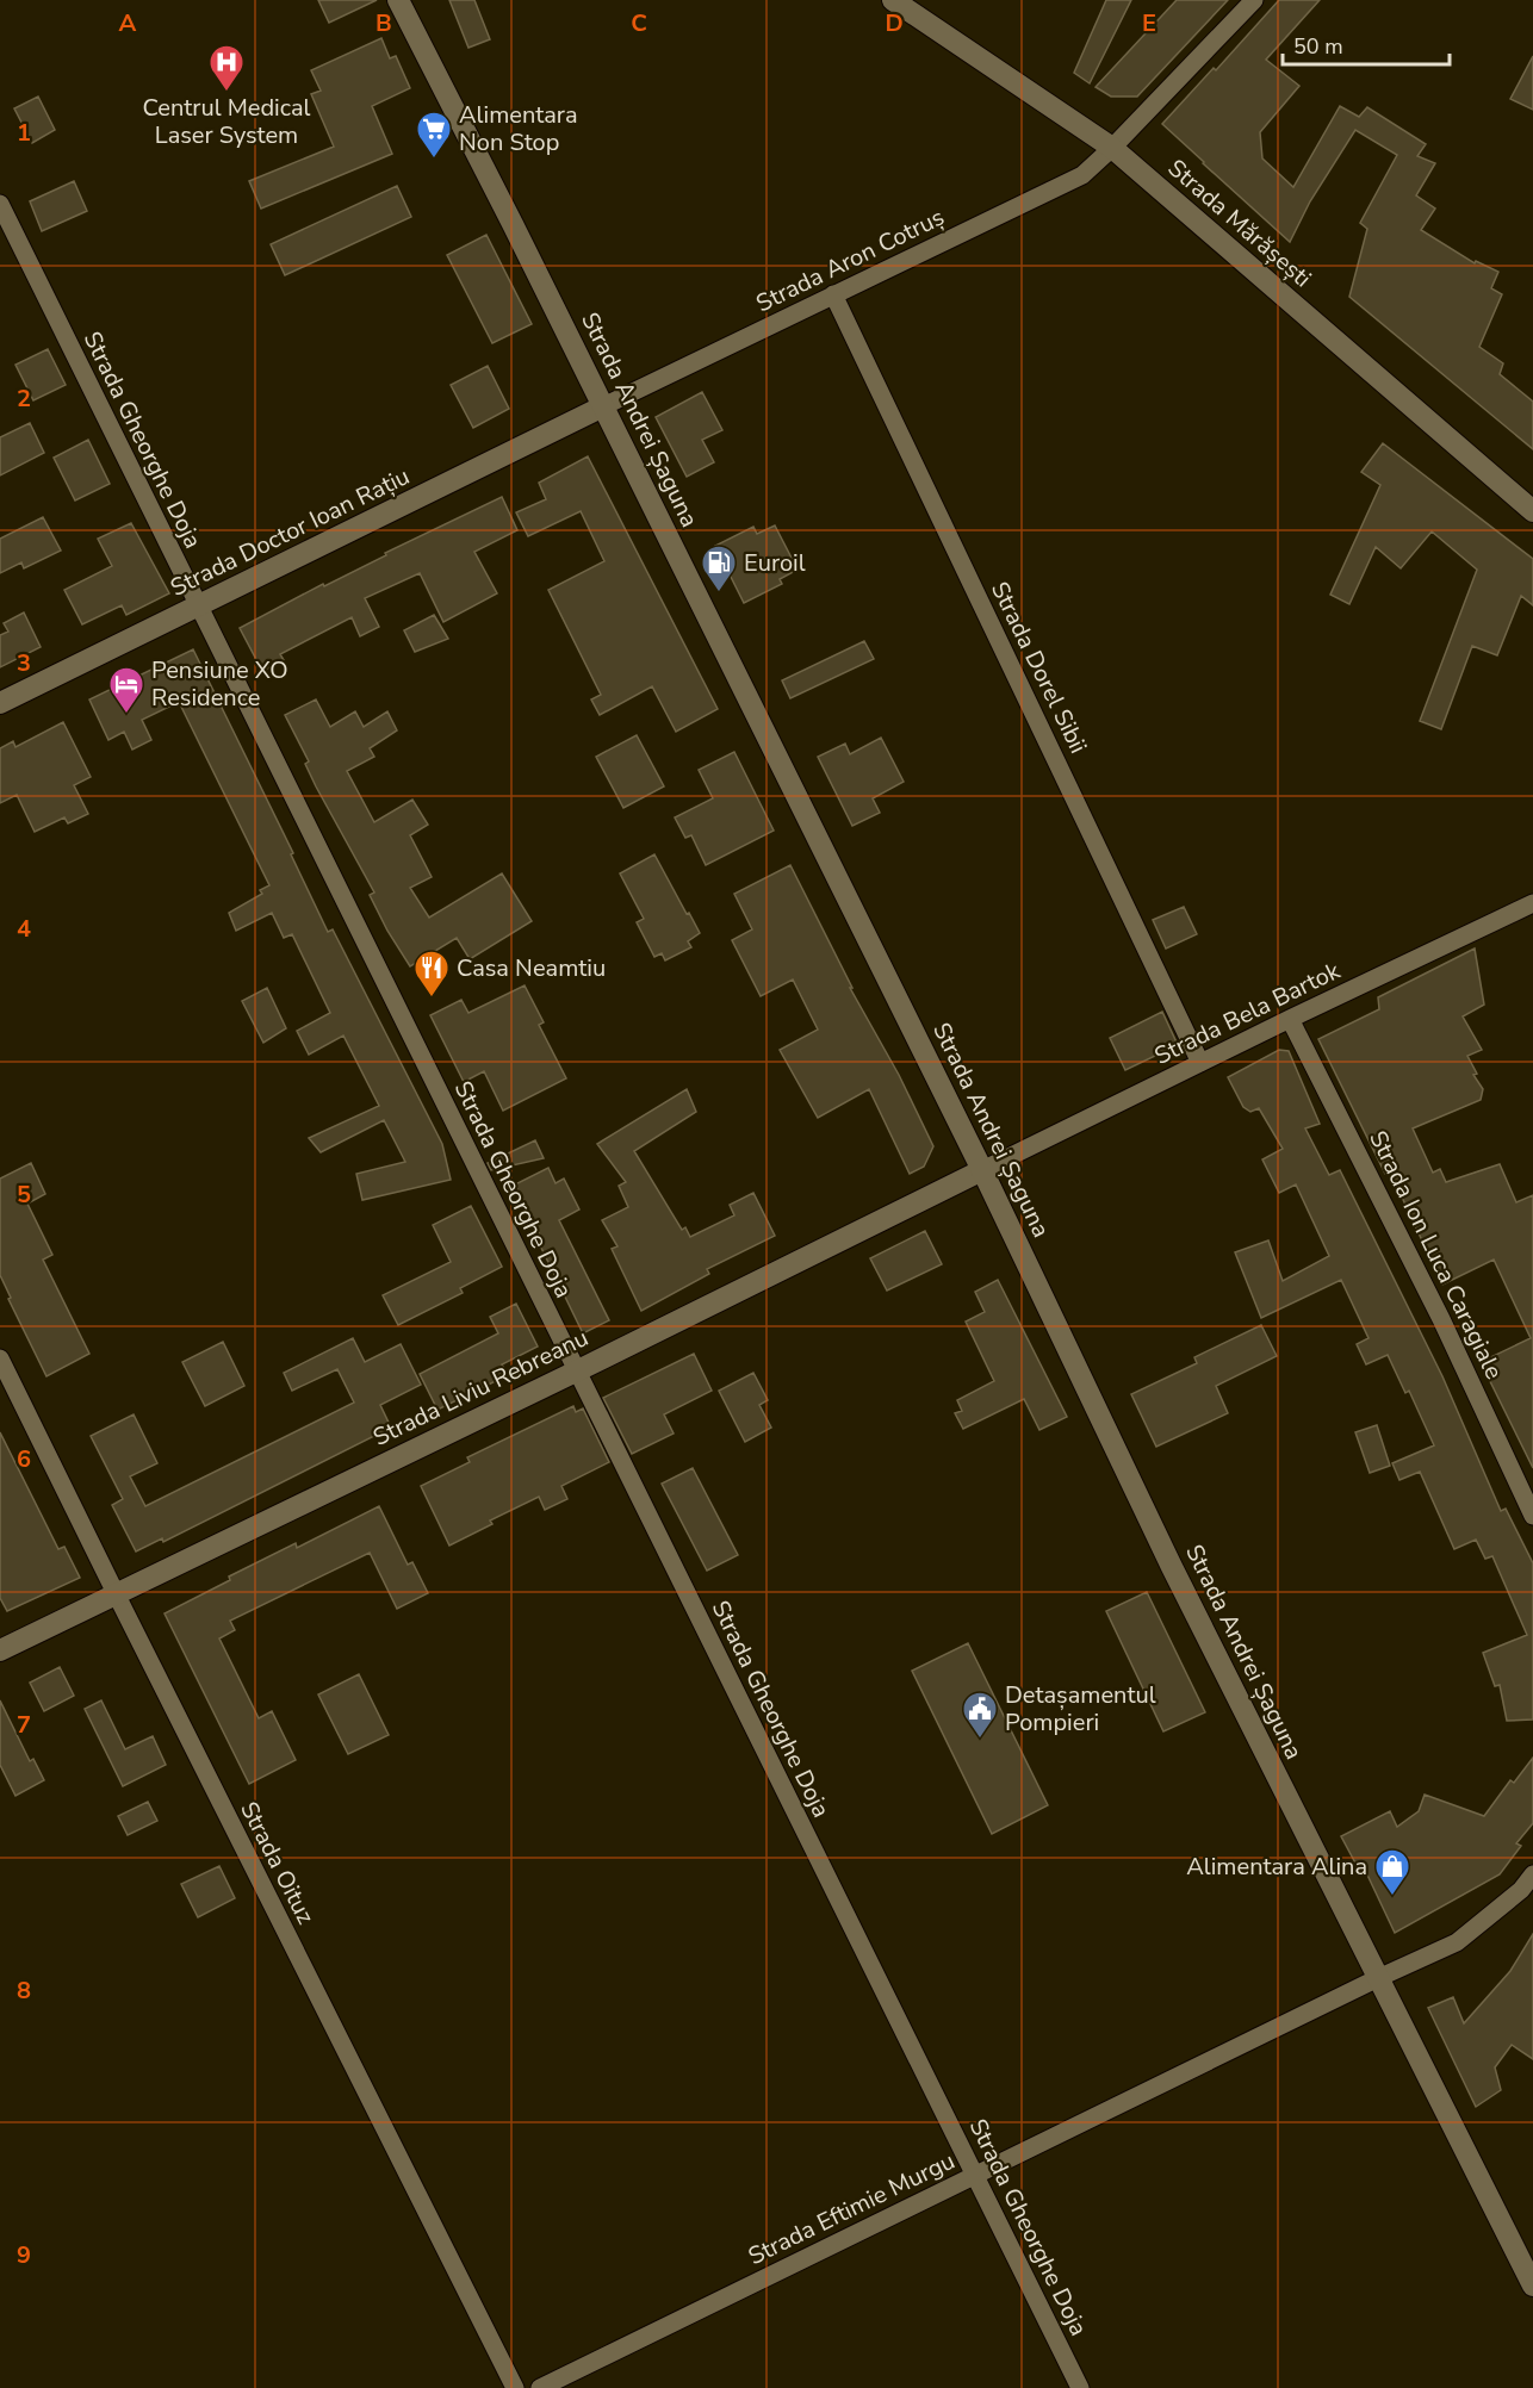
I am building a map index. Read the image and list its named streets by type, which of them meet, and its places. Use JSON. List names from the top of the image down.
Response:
{
  "streets": {
    "street": [
      "Strada Mărășești",
      "Strada Aron Cotruș",
      "Strada Andrei Șaguna",
      "Strada Gheorghe Doja",
      "Strada Doctor Ioan Rațiu",
      "Strada Dorel Sibii",
      "Strada Bela Bartok",
      "Strada Ion Luca Caragiale",
      "Strada Liviu Rebreanu",
      "Strada Oituz",
      "Strada Eftimie Murgu"
    ]
  },
  "crossings": [
    ["Strada Mărășești", "Strada Aron Cotruș"],
    ["Strada Aron Cotruș", "Strada Andrei Șaguna"],
    ["Strada Aron Cotruș", "Strada Doctor Ioan Rațiu"],
    ["Strada Aron Cotruș", "Strada Dorel Sibii"],
    ["Strada Andrei Șaguna", "Strada Doctor Ioan Rațiu"],
    ["Strada Andrei Șaguna", "Strada Bela Bartok"],
    ["Strada Andrei Șaguna", "Strada Liviu Rebreanu"],
    ["Strada Andrei Șaguna", "Strada Eftimie Murgu"],
    ["Strada Gheorghe Doja", "Strada Doctor Ioan Rațiu"],
    ["Strada Gheorghe Doja", "Strada Liviu Rebreanu"],
    ["Strada Gheorghe Doja", "Strada Eftimie Murgu"],
    ["Strada Dorel Sibii", "Strada Bela Bartok"],
    ["Strada Bela Bartok", "Strada Ion Luca Caragiale"],
    ["Strada Bela Bartok", "Strada Liviu Rebreanu"],
    ["Strada Liviu Rebreanu", "Strada Oituz"]
  ],
  "places": {
    "hospital": ["Centrul Medical Laser System"],
    "supermarket": ["Alimentara Non Stop"],
    "fuel station": ["Euroil"],
    "hotel": ["Pensiune XO Residence"],
    "restaurant": ["Casa Neamtiu"],
    "public building": ["Detașamentul Pompieri"],
    "shop": ["Alimentara Alina"]
  },
  "scale_bar": "50 m",
  "grid": {
    "columns": [
      "A",
      "B",
      "C",
      "D",
      "E"
    ],
    "rows": [
      "1",
      "2",
      "3",
      "4",
      "5",
      "6",
      "7",
      "8",
      "9"
    ]
  }
}
